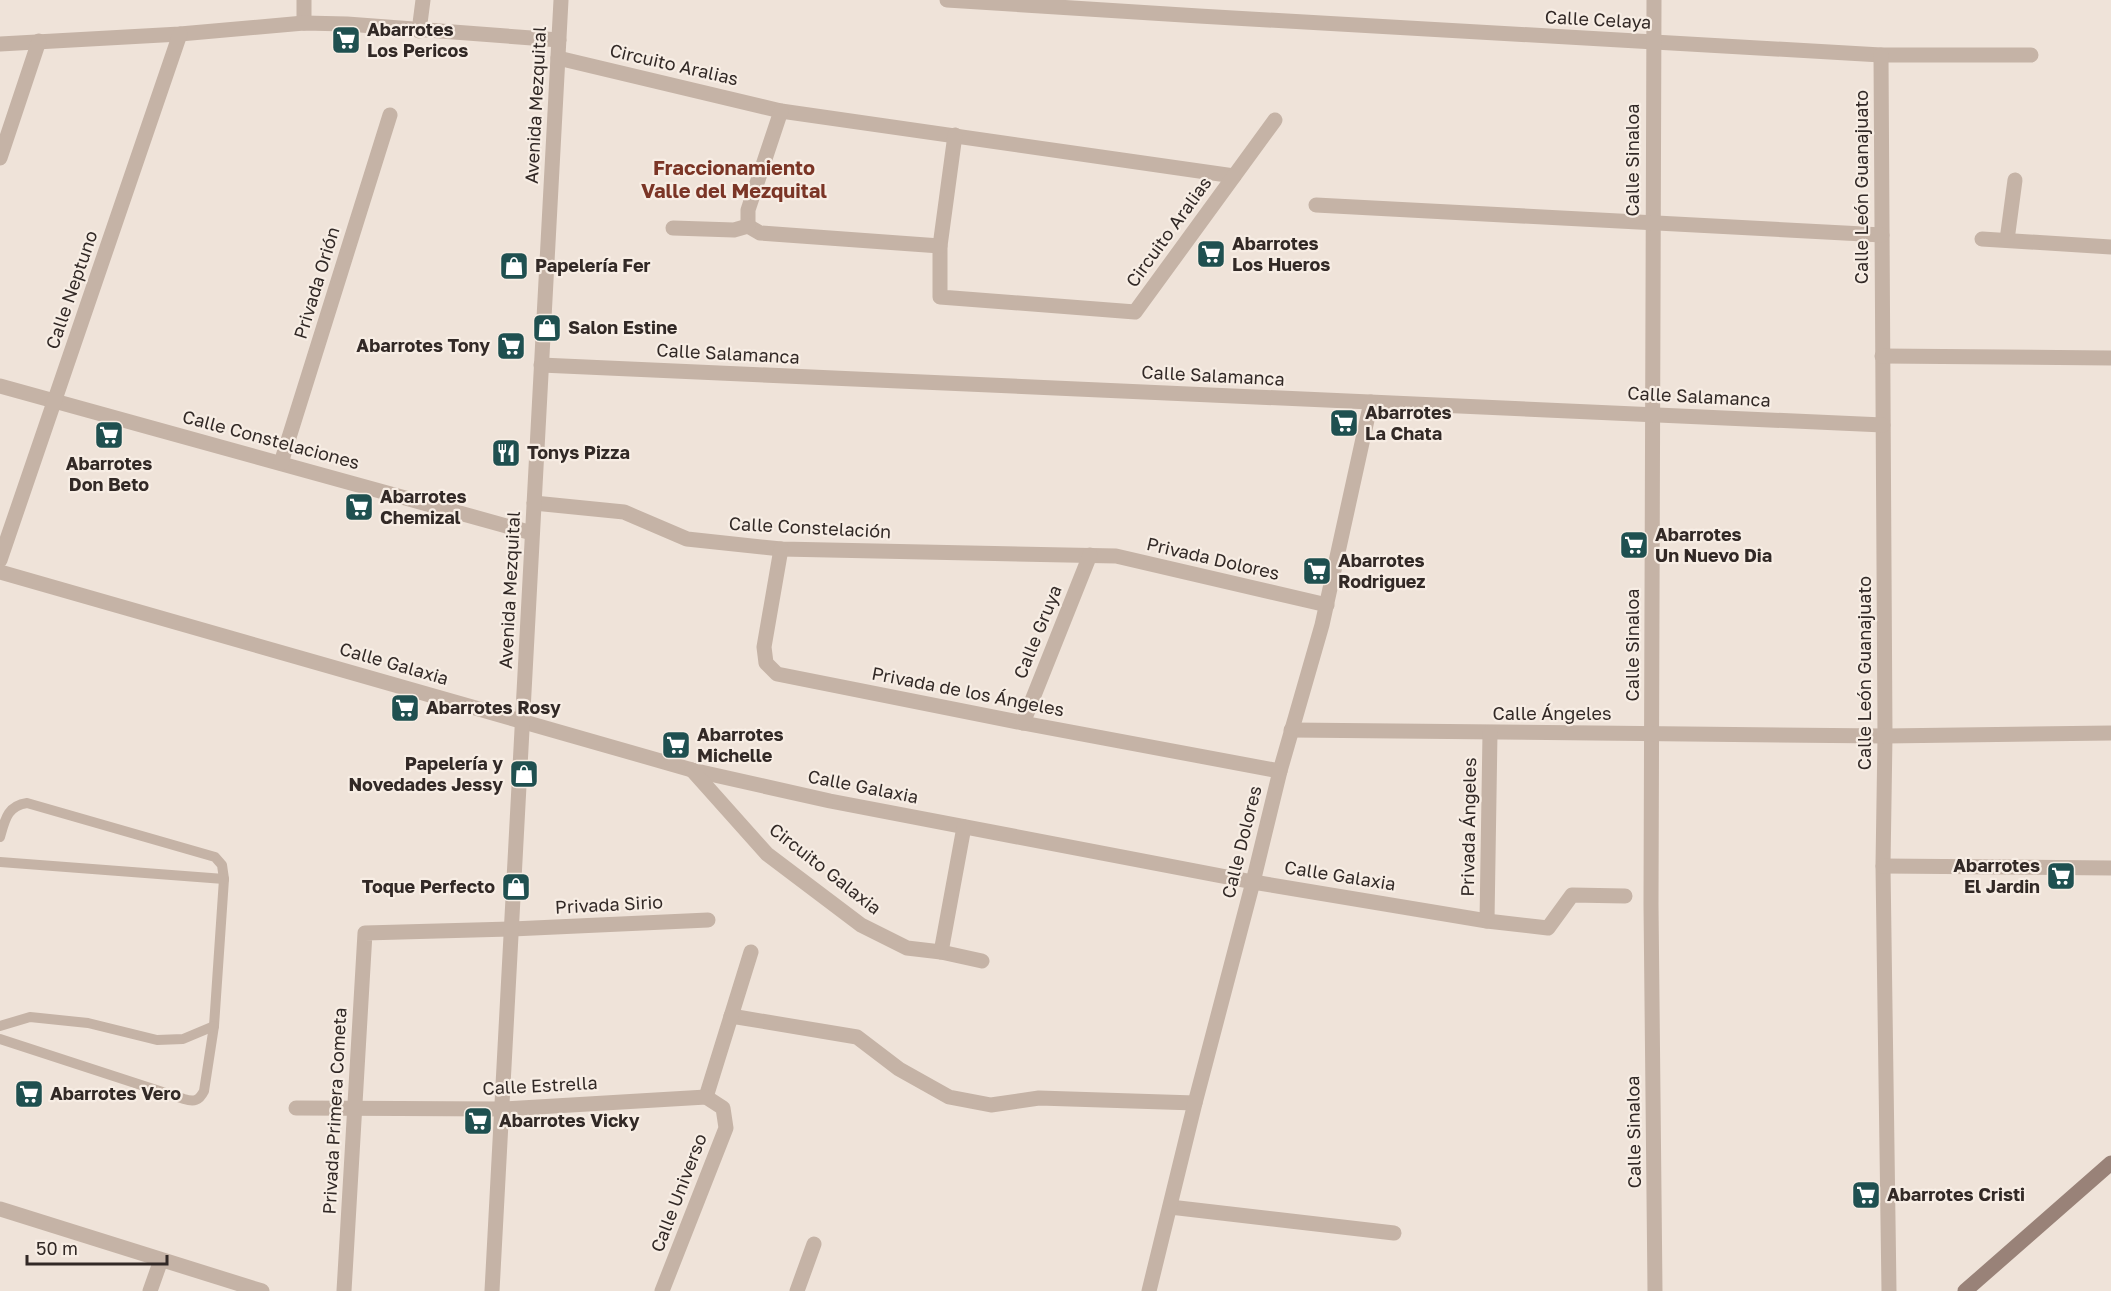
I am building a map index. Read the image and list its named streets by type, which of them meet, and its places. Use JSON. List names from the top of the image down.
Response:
{
  "streets": {
    "street": [
      "Calle Celaya",
      "Circuito Aralias",
      "Avenida Mezquital",
      "Calle Sinaloa",
      "Calle León Guanajuato",
      "Privada Orión",
      "Calle Neptuno",
      "Calle Salamanca",
      "Calle Constelaciones",
      "Calle Constelación",
      "Privada Dolores",
      "Calle Gruya",
      "Calle Galaxia",
      "Privada de los Ángeles",
      "Calle Ángeles",
      "Privada Ángeles",
      "Calle Dolores",
      "Circuito Galaxia",
      "Privada Sirio",
      "Calle Estrella",
      "Privada Primera Cometa",
      "Calle Universo"
    ]
  },
  "crossings": [
    ["Calle Celaya", "Calle Sinaloa"],
    ["Calle Celaya", "Calle León Guanajuato"],
    ["Circuito Aralias", "Avenida Mezquital"],
    ["Avenida Mezquital", "Calle Salamanca"],
    ["Avenida Mezquital", "Calle Constelaciones"],
    ["Avenida Mezquital", "Calle Constelación"],
    ["Avenida Mezquital", "Calle Galaxia"],
    ["Avenida Mezquital", "Privada Sirio"],
    ["Avenida Mezquital", "Calle Estrella"],
    ["Calle Sinaloa", "Calle Salamanca"],
    ["Calle Sinaloa", "Calle Ángeles"],
    ["Calle León Guanajuato", "Calle Salamanca"],
    ["Calle León Guanajuato", "Calle Ángeles"],
    ["Privada Orión", "Calle Constelaciones"],
    ["Calle Neptuno", "Calle Constelaciones"],
    ["Calle Salamanca", "Calle Dolores"],
    ["Calle Constelación", "Privada Dolores"],
    ["Calle Constelación", "Calle Gruya"],
    ["Calle Constelación", "Privada de los Ángeles"],
    ["Privada Dolores", "Calle Gruya"],
    ["Privada Dolores", "Calle Dolores"],
    ["Calle Gruya", "Privada de los Ángeles"],
    ["Calle Galaxia", "Privada Ángeles"],
    ["Calle Galaxia", "Calle Dolores"],
    ["Calle Galaxia", "Circuito Galaxia"],
    ["Privada de los Ángeles", "Calle Dolores"],
    ["Calle Ángeles", "Privada Ángeles"],
    ["Calle Ángeles", "Calle Dolores"],
    ["Privada Sirio", "Privada Primera Cometa"],
    ["Calle Estrella", "Privada Primera Cometa"],
    ["Calle Estrella", "Calle Universo"]
  ],
  "districts": ["Fraccionamiento Valle del Mezquital"],
  "places": {
    "supermarket": [
      "Abarrotes Los Pericos",
      "Abarrotes Los Hueros",
      "Abarrotes Tony",
      "Abarrotes La Chata",
      "Abarrotes Don Beto",
      "Abarrotes Chemizal",
      "Abarrotes Un Nuevo Dia",
      "Abarrotes Rodriguez",
      "Abarrotes Rosy",
      "Abarrotes Michelle",
      "Abarrotes El Jardin",
      "Abarrotes Vero",
      "Abarrotes Vicky",
      "Abarrotes Cristi"
    ],
    "shop": [
      "Papelería Fer",
      "Salon Estine",
      "Papelería y Novedades Jessy",
      "Toque Perfecto"
    ],
    "restaurant": ["Tonys Pizza"]
  },
  "scale_bar": "50 m"
}
